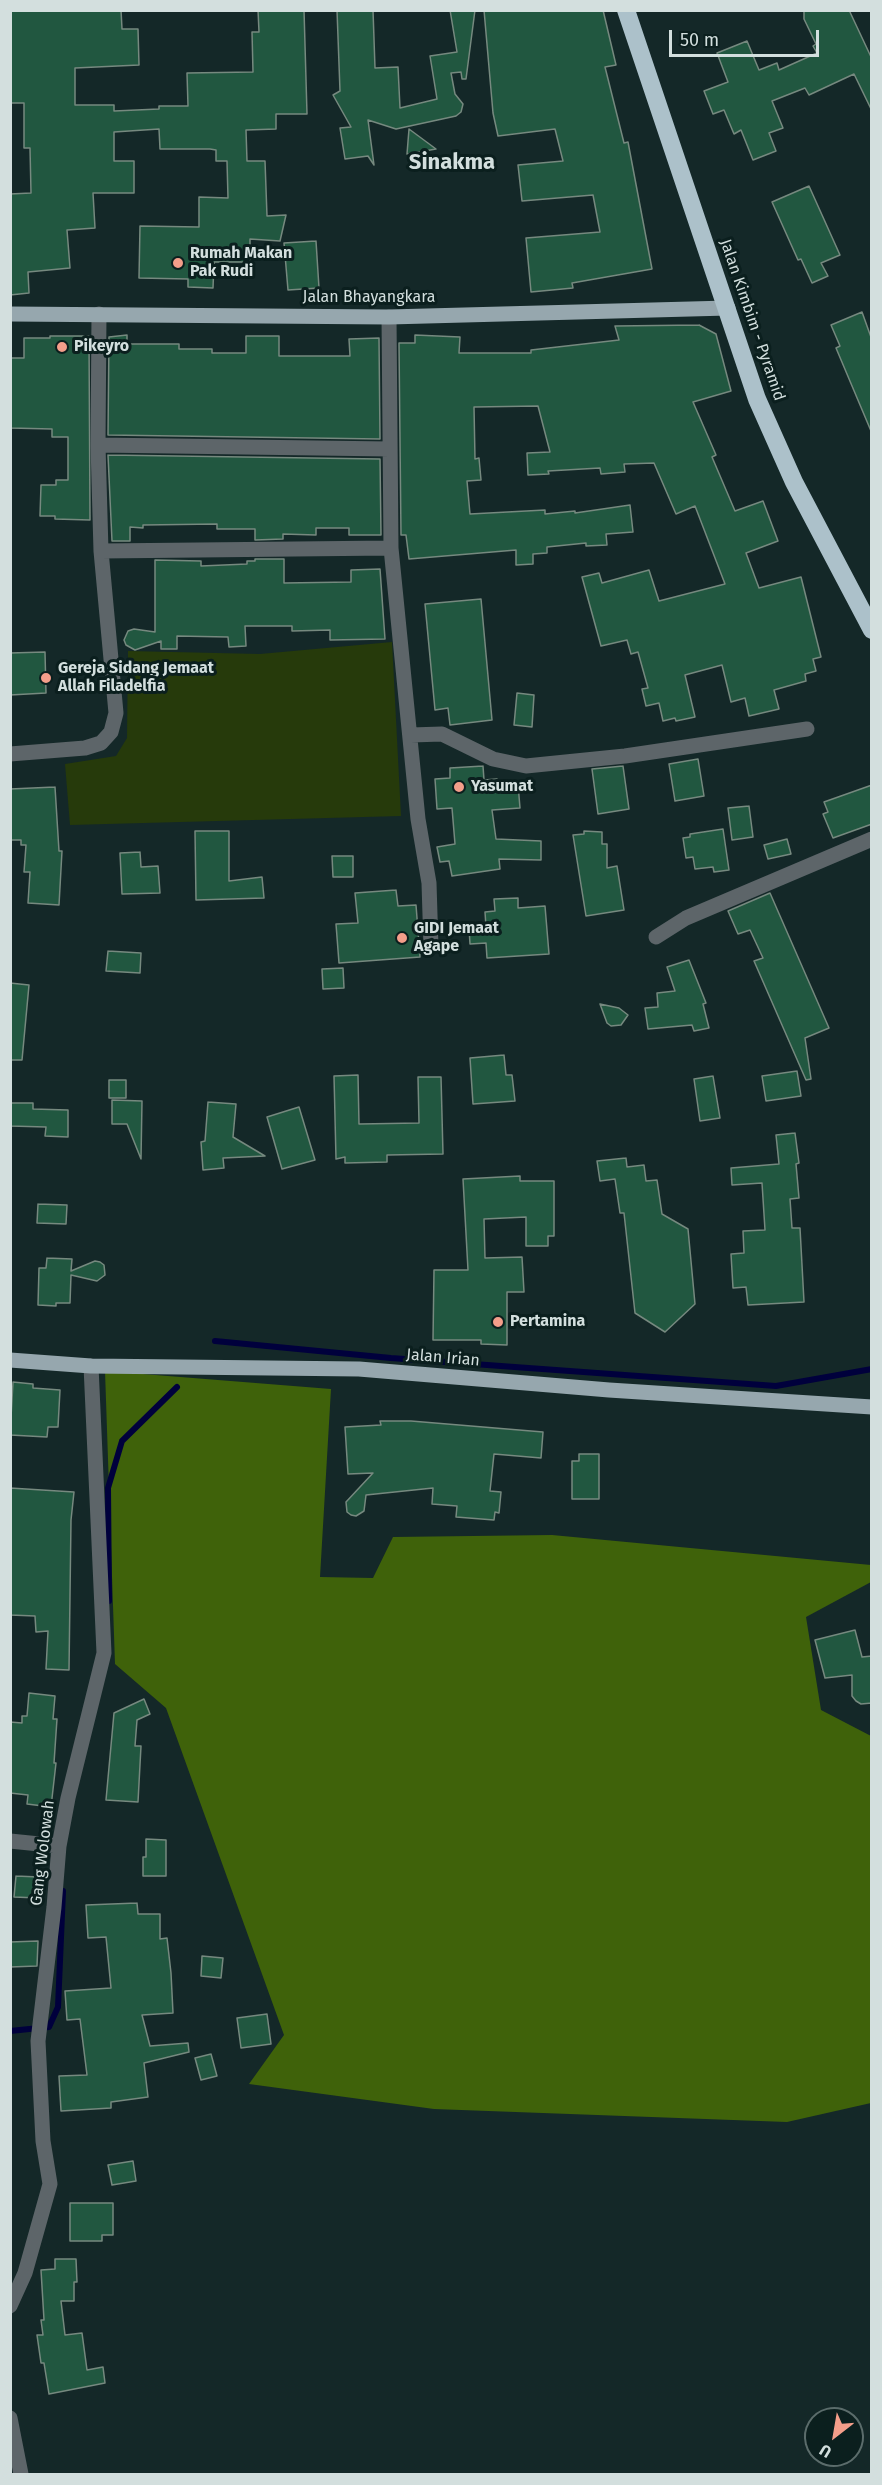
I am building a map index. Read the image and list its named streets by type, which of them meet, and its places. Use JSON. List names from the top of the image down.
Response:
{
  "streets": {
    "highway": ["Jalan Kimbim - Pyramid"],
    "main road": ["Jalan Bhayangkara", "Jalan Irian"],
    "street": ["Gang Wolowah"]
  },
  "crossings": [
    ["Jalan Bhayangkara", "Jalan Kimbim - Pyramid"],
    ["Jalan Irian", "Gang Wolowah"]
  ],
  "districts": ["Sinakma"],
  "places": [
    "Rumah Makan Pak Rudi",
    "Pikeyro",
    "Gereja Sidang Jemaat Allah Filadelfia",
    "Yasumat",
    "GIDI Jemaat Agape",
    "Pertamina"
  ],
  "scale_bar": "50 m",
  "north": "bottom left"
}
